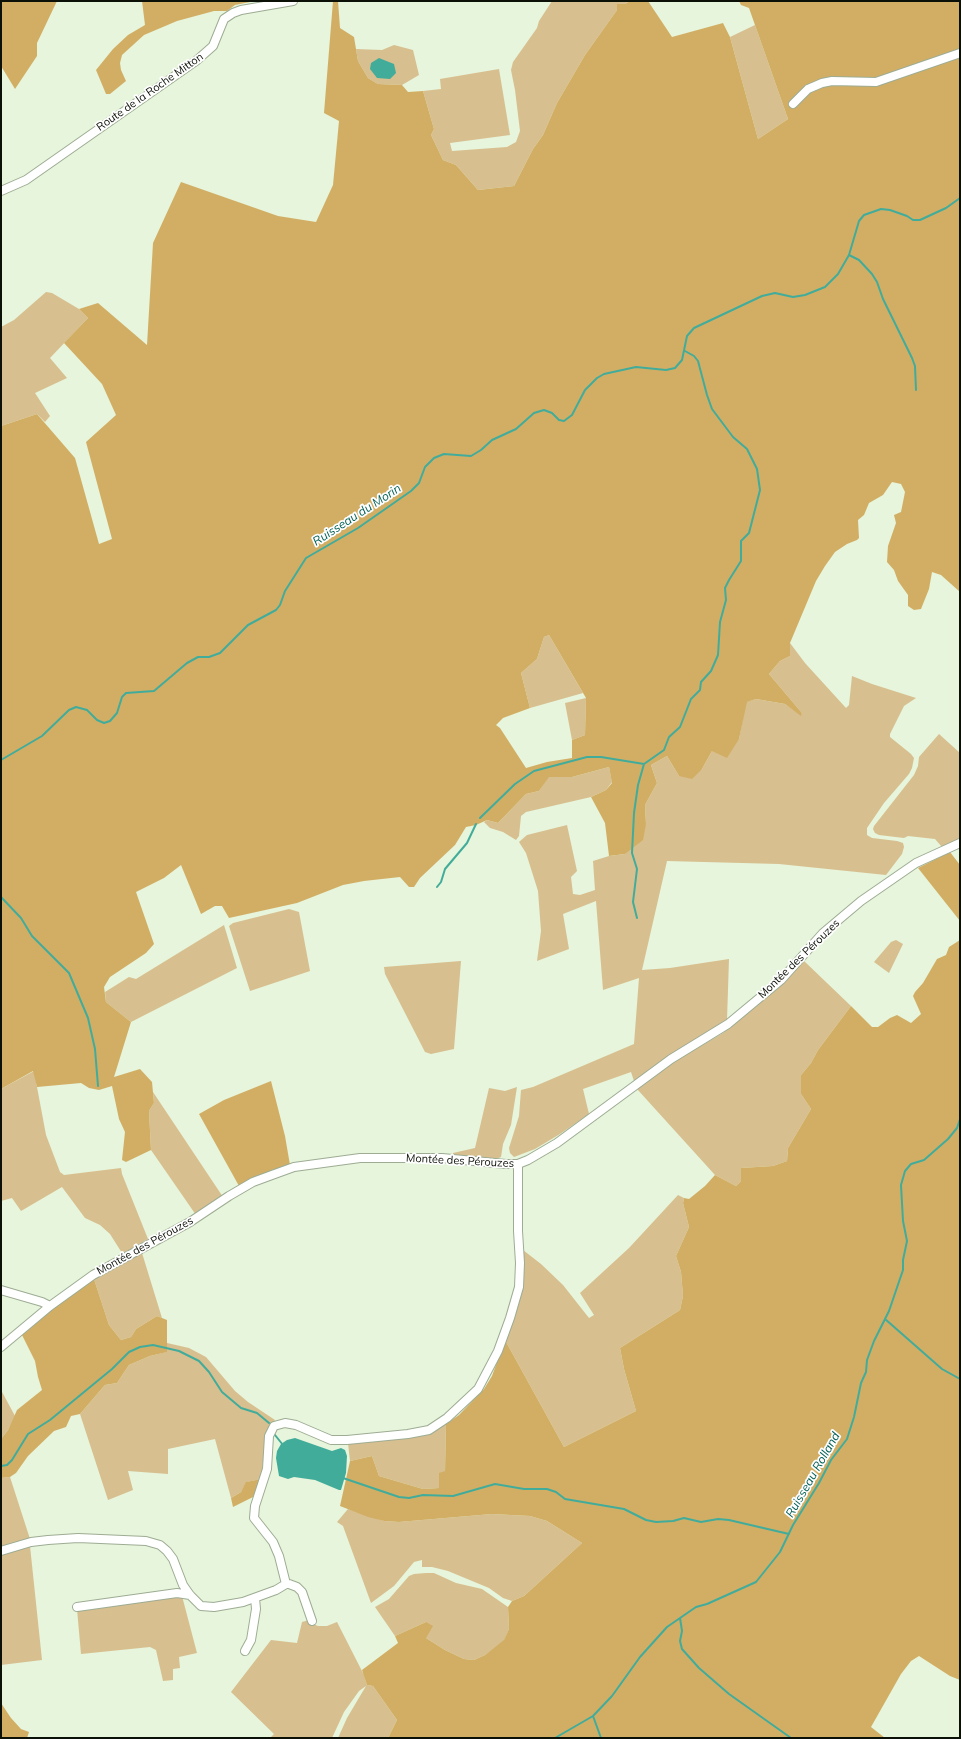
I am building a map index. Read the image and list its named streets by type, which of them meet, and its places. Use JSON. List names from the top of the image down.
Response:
{
  "streets": {
    "street": ["Route de la Roche Mitton", "Montée des Pérouzes"]
  },
  "water": ["Ruisseau du Morin", "Ruisseau Rolland"]
}
